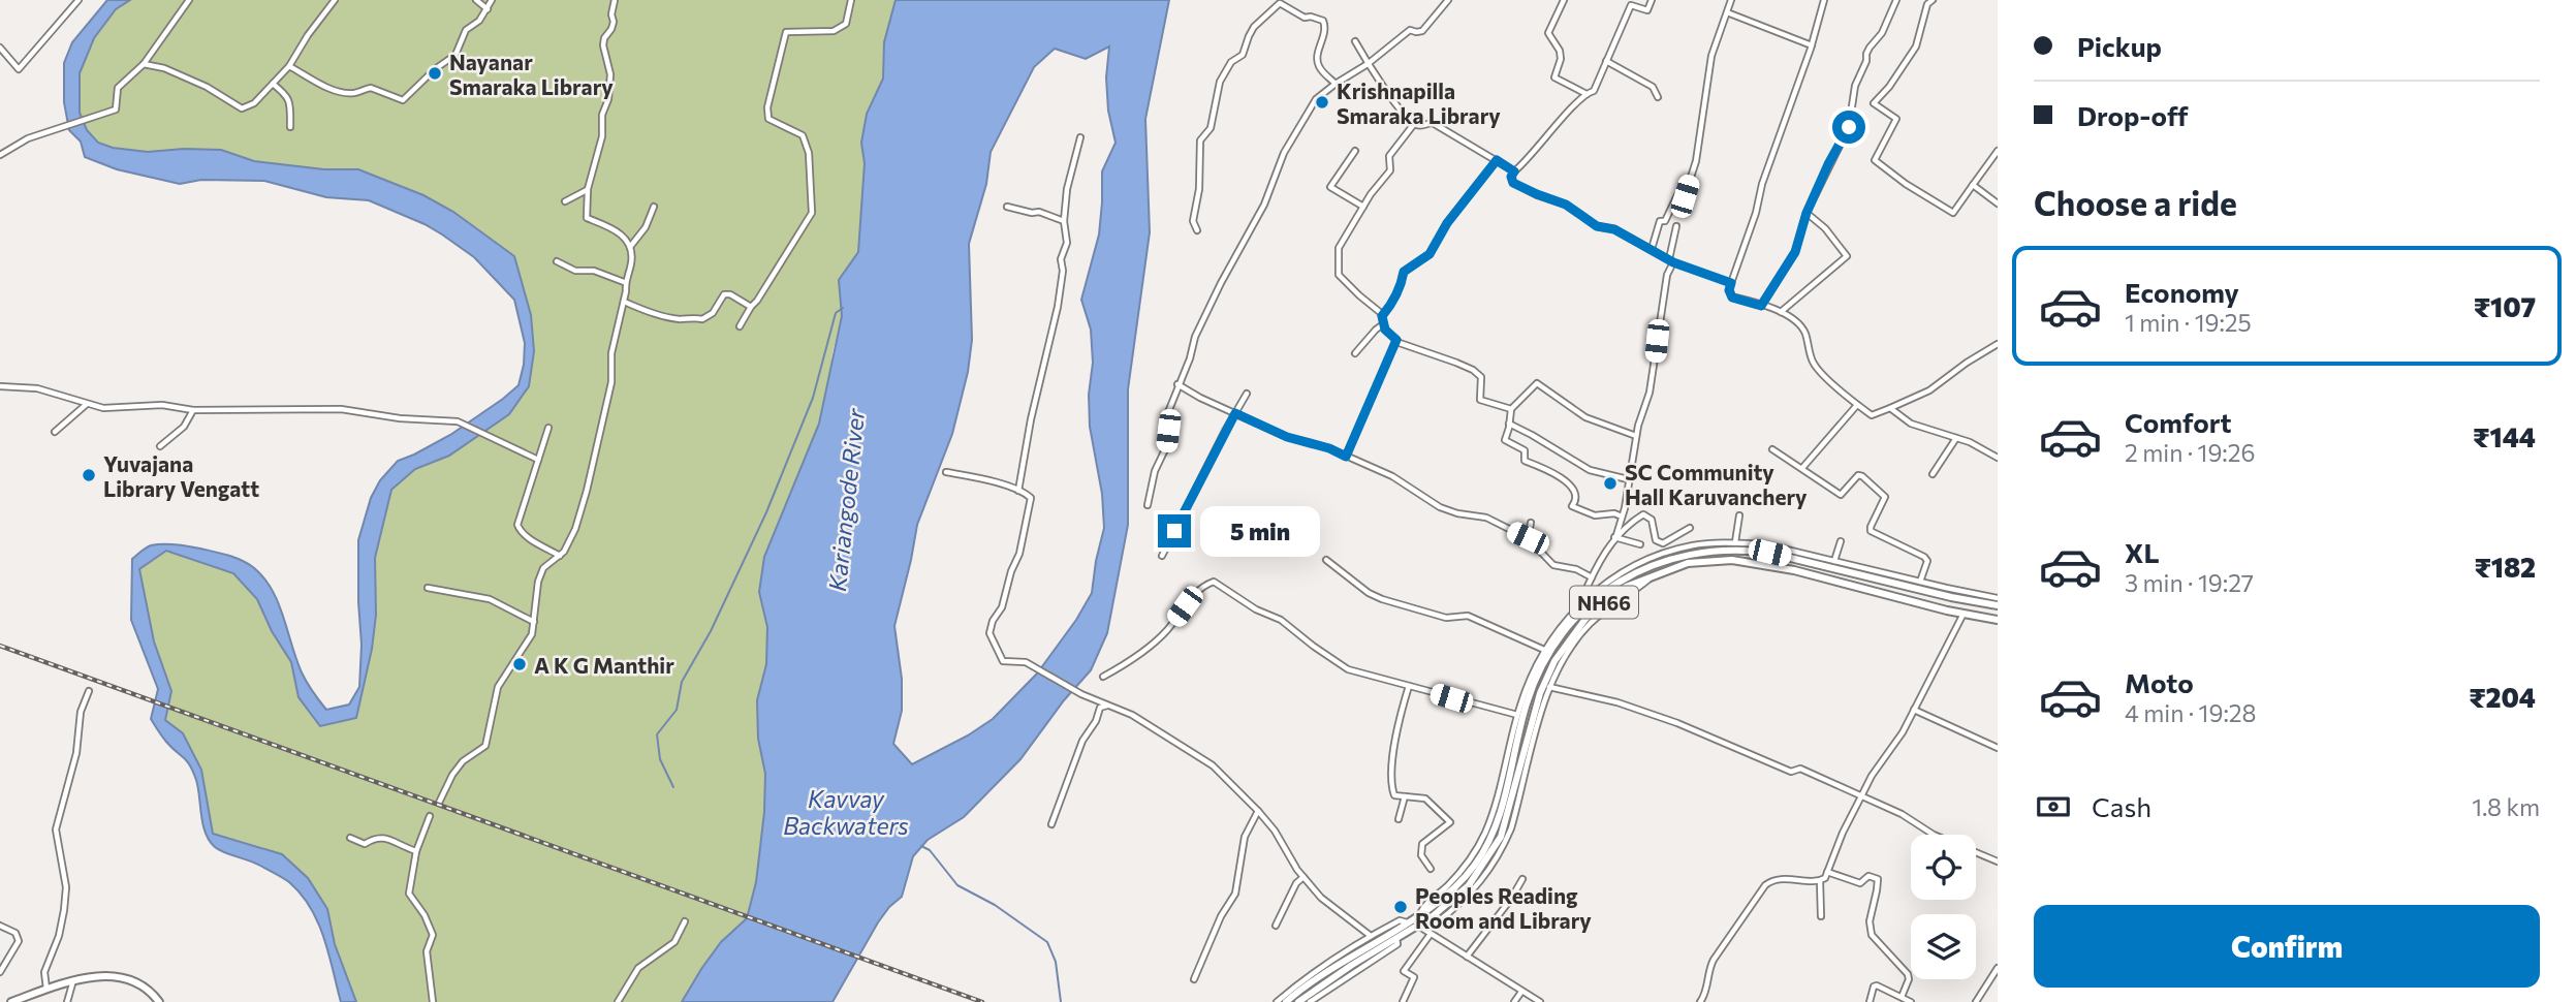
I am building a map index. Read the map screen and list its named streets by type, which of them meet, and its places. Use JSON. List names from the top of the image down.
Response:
{
  "streets": {
    "highway": ["NH66"]
  },
  "water": ["Kariangode River", "Kavvay Backwaters"],
  "places": [
    "Nayanar Smaraka Library",
    "Krishnapilla Smaraka Library",
    "Yuvajana Library Vengatt",
    "SC Community Hall Karuvanchery",
    "A K G Manthir",
    "Peoples Reading Room and Library"
  ],
  "page": {
    "banner": ["Pickup", "Drop-off"],
    "heading": "Choose a ride",
    "list": [
      {
        "name": "Economy",
        "note": "1 min · 19:25",
        "value": "₹107"
      },
      {
        "name": "Comfort",
        "note": "2 min · 19:26",
        "value": "₹144"
      },
      {
        "name": "XL",
        "note": "3 min · 19:27",
        "value": "₹182"
      },
      {
        "name": "Moto",
        "note": "4 min · 19:28",
        "value": "₹204"
      }
    ],
    "bubble": "5 min",
    "pay": ["Cash", "1.8 km"],
    "buttons": "Confirm"
  }
}
